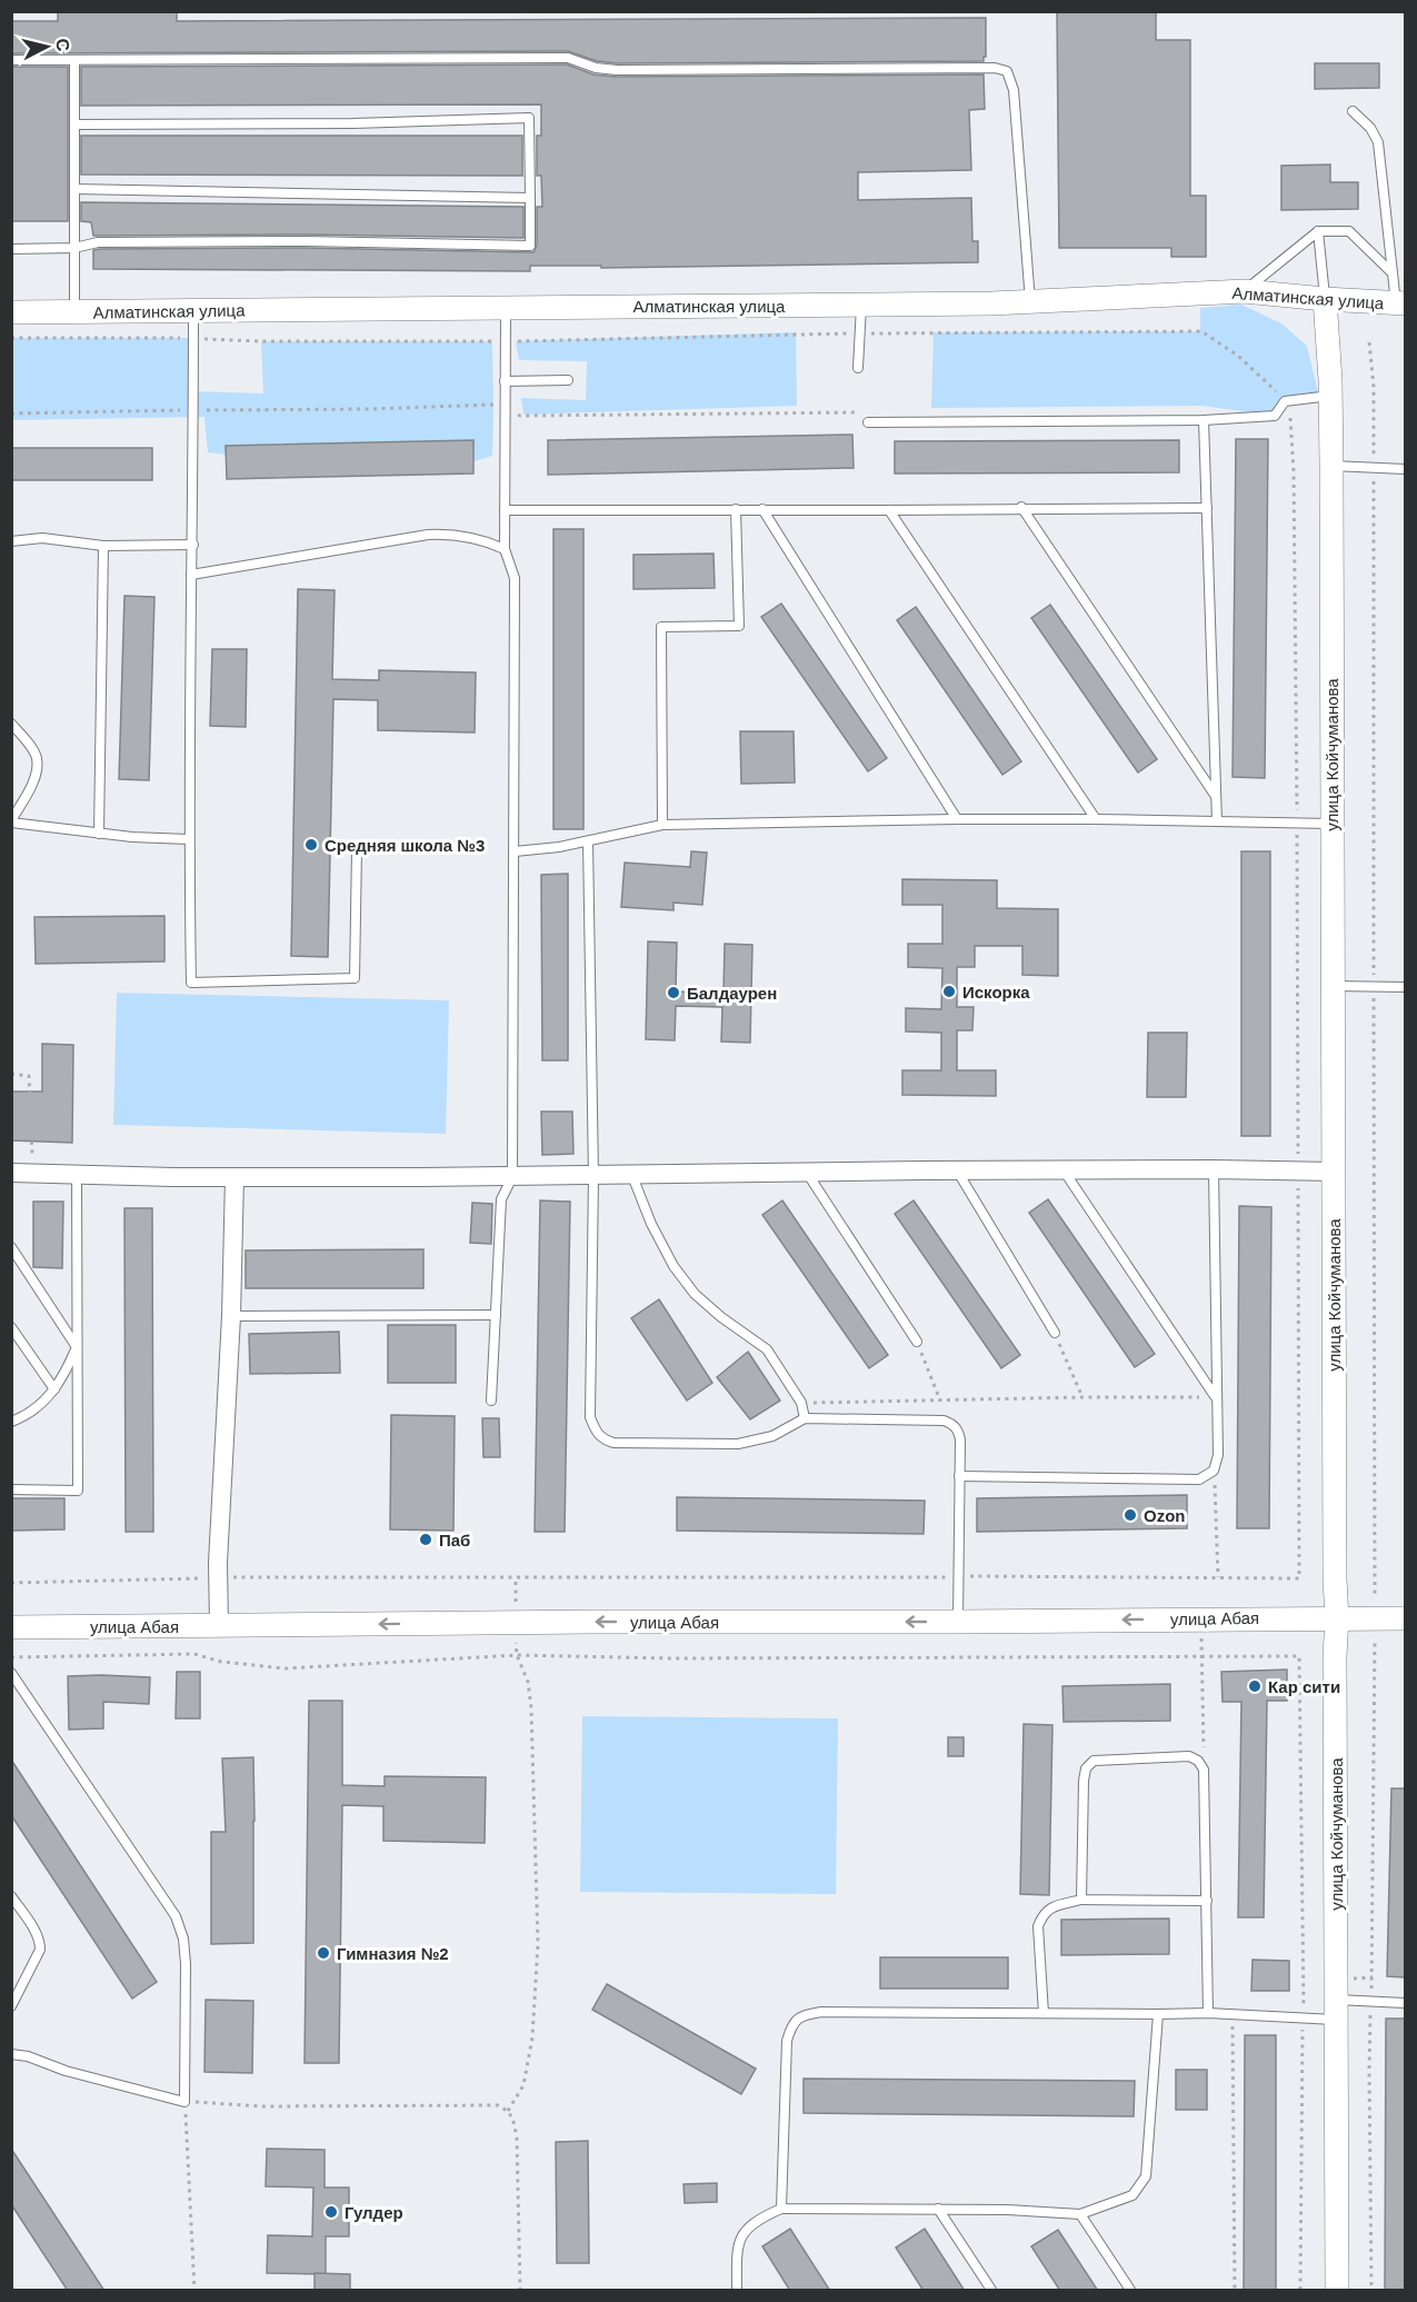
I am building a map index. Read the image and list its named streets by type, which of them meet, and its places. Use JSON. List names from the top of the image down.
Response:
{
  "streets": {
    "street": ["Алматинская улица", "улица Койчуманова", "улица Абая"]
  },
  "crossings": [
    ["Алматинская улица", "улица Койчуманова"],
    ["улица Койчуманова", "улица Абая"]
  ],
  "one_way": ["улица Абая"],
  "places": [
    "Средняя школа №3",
    "Искоркa",
    "Балдаурен",
    "Ozon",
    "Паб",
    "Кар сити",
    "Гимназия №2",
    "Гулдер"
  ],
  "north": "right"
}
